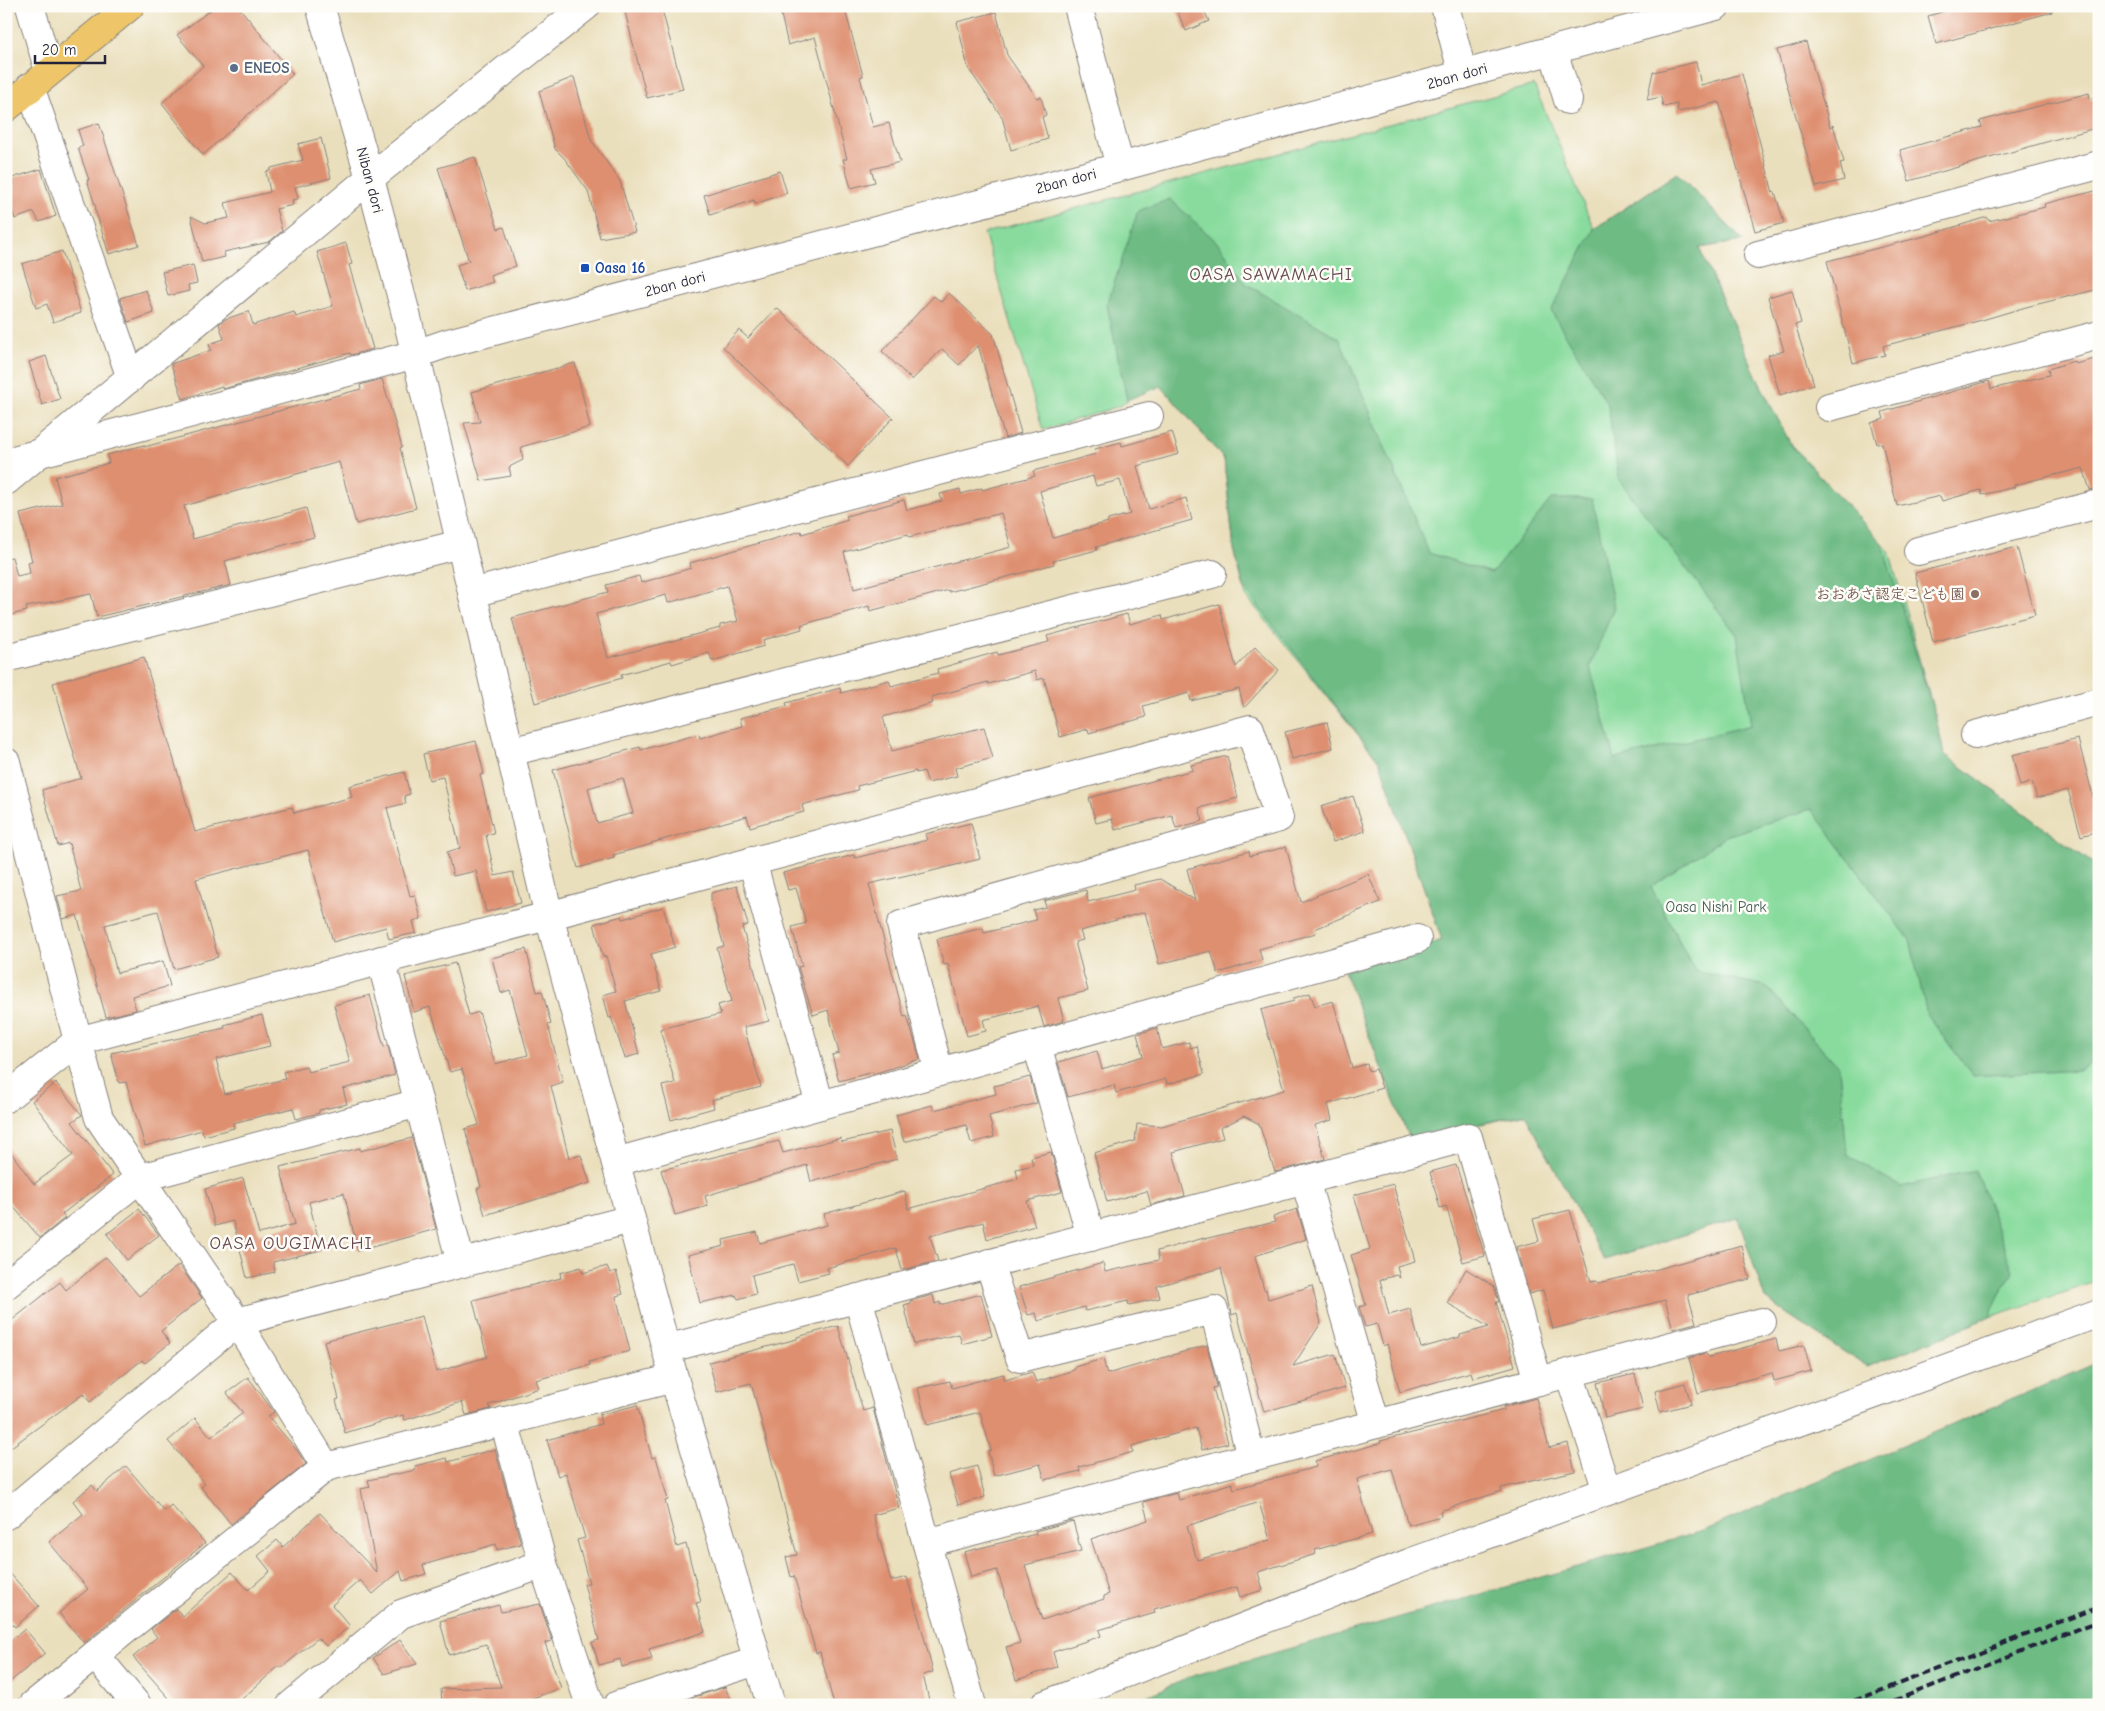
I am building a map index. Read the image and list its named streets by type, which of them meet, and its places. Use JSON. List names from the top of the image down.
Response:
{
  "streets": {
    "street": ["2ban dori", "Niban dori"]
  },
  "crossings": [
    ["2ban dori", "Niban dori"]
  ],
  "districts": ["OASA SAWAMACHI", "OASA OUGIMACHI"],
  "parks": ["Oasa Nishi Park"],
  "places": {
    "other": ["ENEOS", "おおあさ認定こども園"],
    "transit": ["Oasa 16"]
  },
  "scale_bar": "20 m"
}
